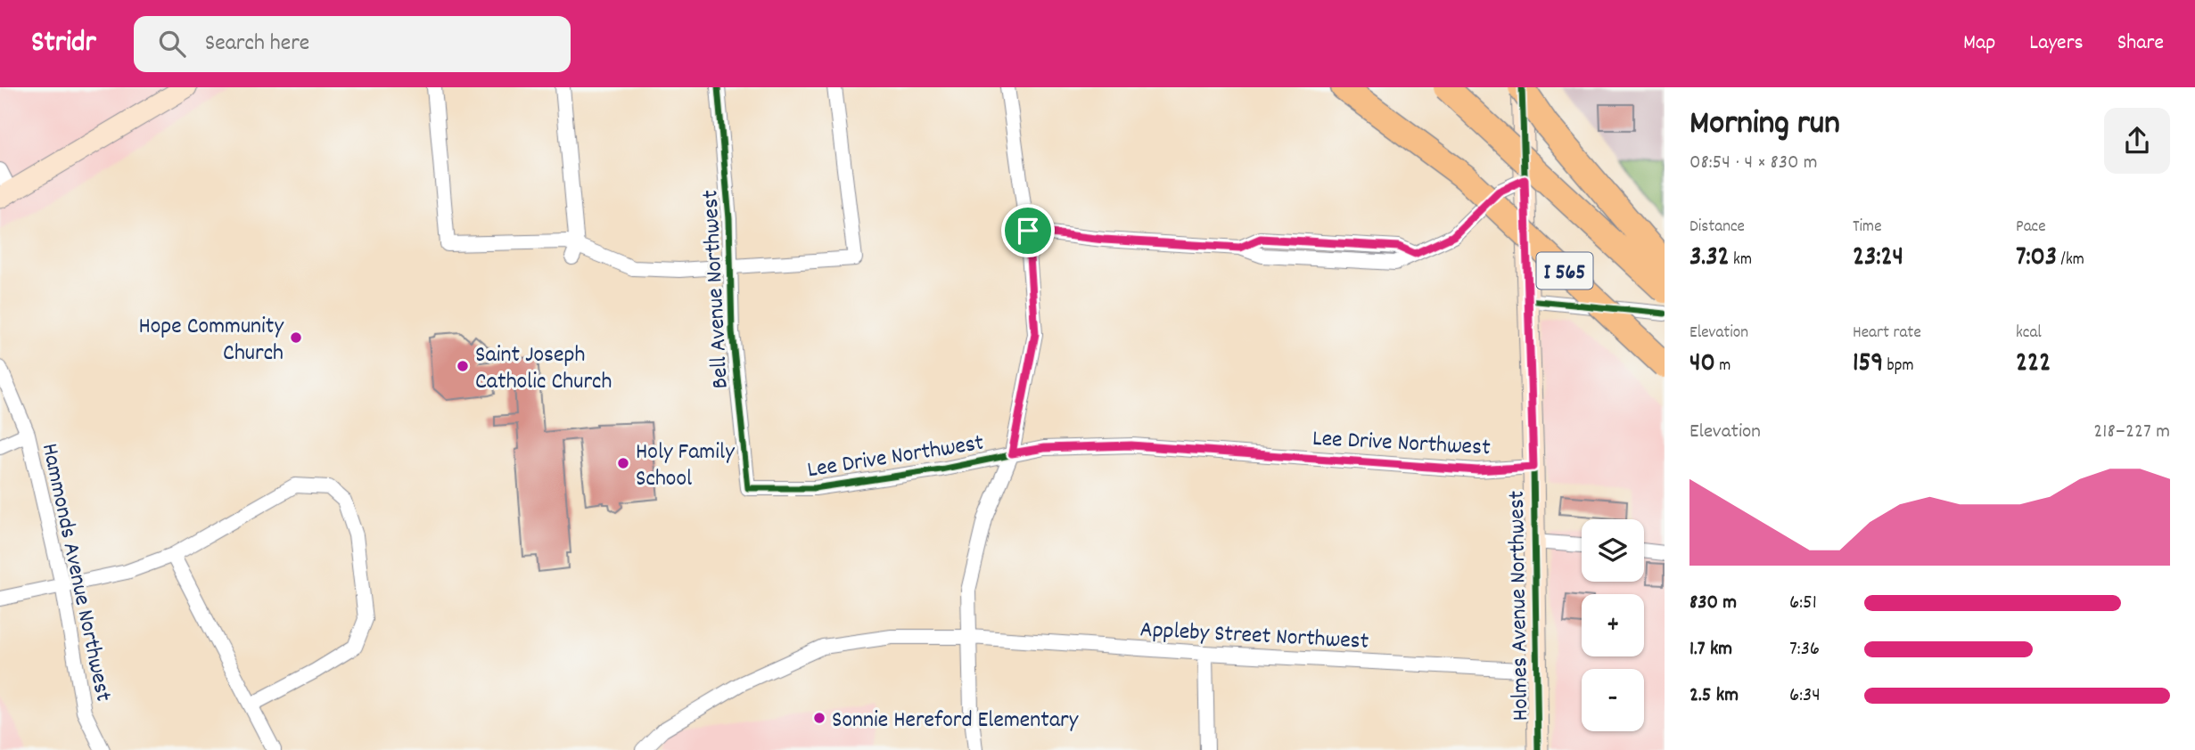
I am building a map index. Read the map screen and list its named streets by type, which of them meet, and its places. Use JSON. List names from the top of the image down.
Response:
{
  "streets": {
    "highway": ["I 565"],
    "main road": ["Holmes Avenue Northwest"],
    "street": [
      "Bell Avenue Northwest",
      "Lee Drive Northwest",
      "Hammonds Avenue Northwest",
      "Appleby Street Northwest"
    ]
  },
  "crossings": [
    ["Bell Avenue Northwest", "Lee Drive Northwest"],
    ["Lee Drive Northwest", "Holmes Avenue Northwest"],
    ["Holmes Avenue Northwest", "Appleby Street Northwest"]
  ],
  "places": [
    "Hope Community Church",
    "Saint Joseph Catholic Church",
    "Holy Family School",
    "Sonnie Hereford Elementary"
  ],
  "page": {
    "header": "Stridr",
    "search": "Search here",
    "nav": ["Map", "Layers", "Share"],
    "heading": ["Morning run", "08:54 · 4 × 830 m"],
    "stats": [
      ["Distance", "3.32 km"],
      ["Time", "23:24"],
      ["Pace", "7:03 /km"],
      ["Elevation", "40 m"],
      ["Heart rate", "159 bpm"],
      ["kcal", "222"]
    ],
    "chart": ["Elevation", "218–227 m"],
    "map_buttons": ["+", "−"],
    "list": [
      {
        "name": "830 m",
        "note": "6:51"
      },
      {
        "name": "1.7 km",
        "note": "7:36"
      },
      {
        "name": "2.5 km",
        "note": "6:34"
      }
    ]
  }
}
